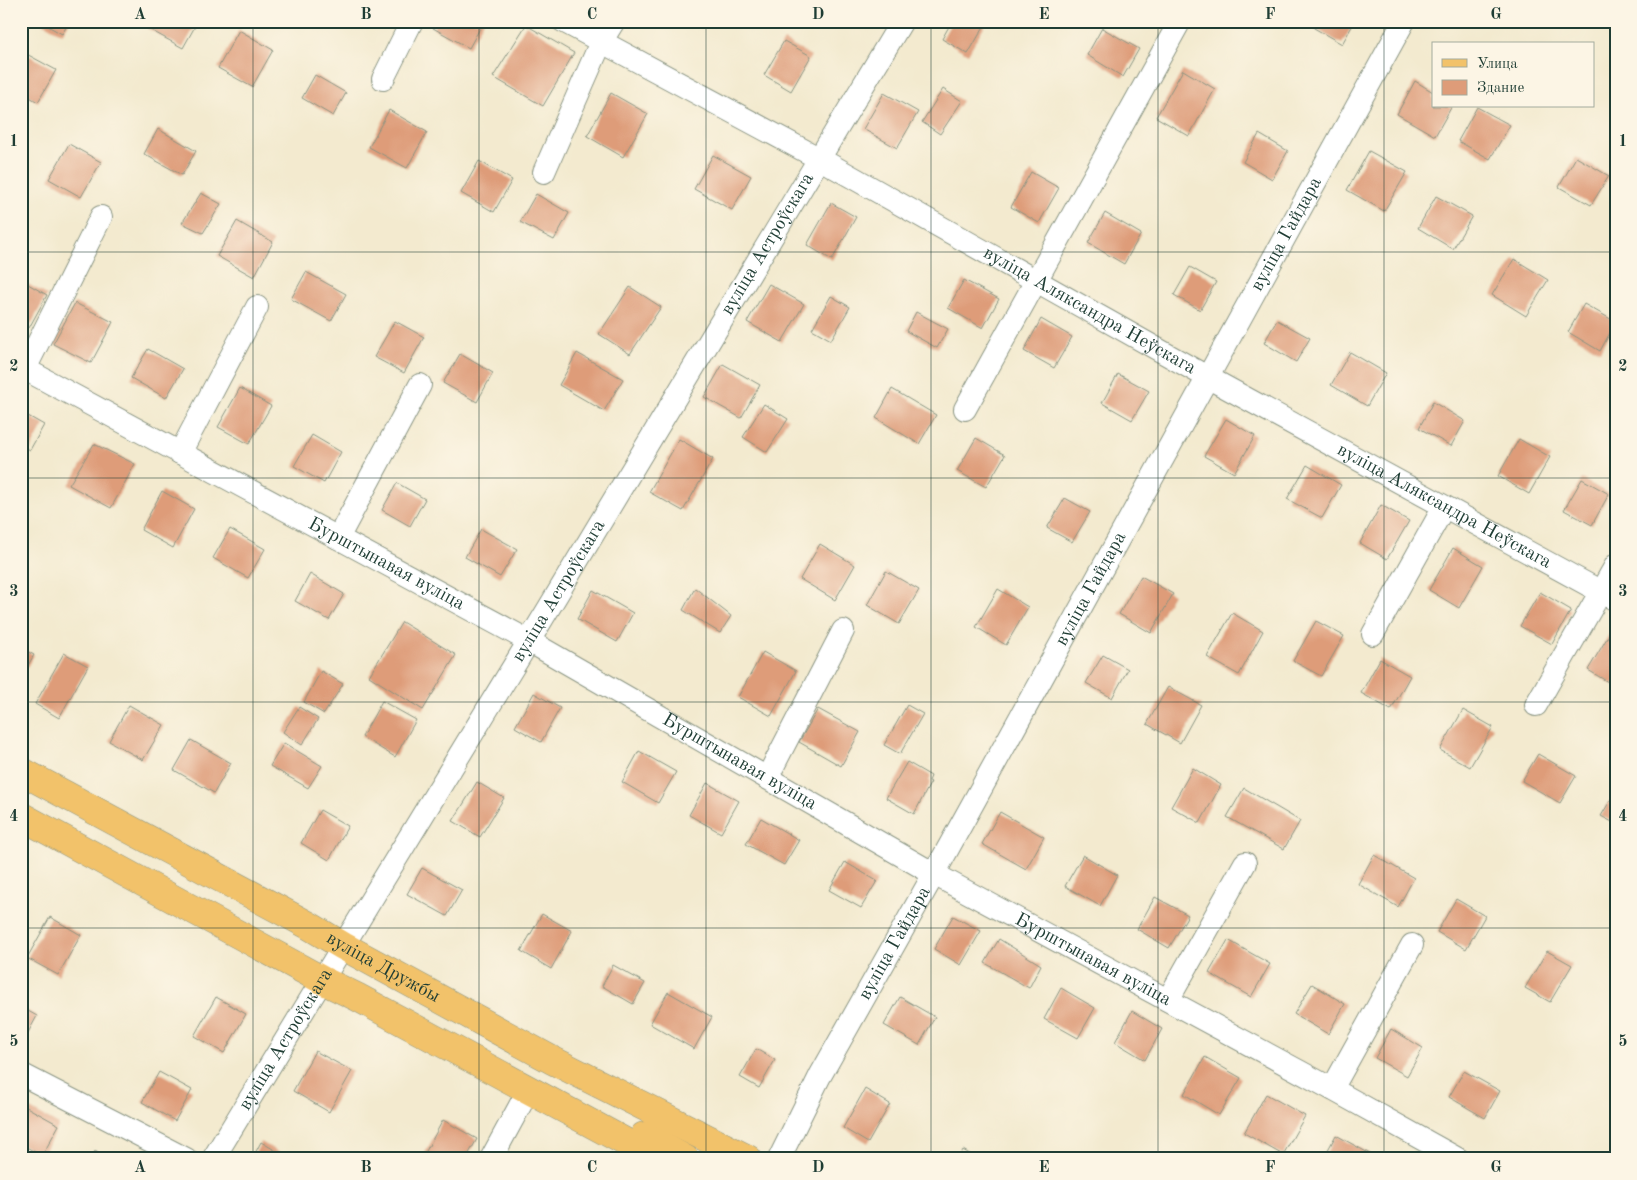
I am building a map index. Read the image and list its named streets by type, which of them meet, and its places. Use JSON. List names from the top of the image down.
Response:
{
  "streets": {
    "main road": ["вуліца Дружбы"],
    "street": [
      "вуліца Гайдара",
      "вуліца Астроўскага",
      "вуліца Аляксандра Неўскага",
      "Бурштынавая вуліца"
    ]
  },
  "crossings": [
    ["вуліца Гайдара", "вуліца Аляксандра Неўскага"],
    ["вуліца Гайдара", "Бурштынавая вуліца"],
    ["вуліца Астроўскага", "вуліца Аляксандра Неўскага"],
    ["вуліца Астроўскага", "Бурштынавая вуліца"],
    ["вуліца Астроўскага", "вуліца Дружбы"]
  ],
  "legend": ["Улица", "Здание"],
  "grid": {
    "columns": [
      "A",
      "B",
      "C",
      "D",
      "E",
      "F",
      "G"
    ],
    "rows": [
      "1",
      "2",
      "3",
      "4",
      "5"
    ]
  }
}
